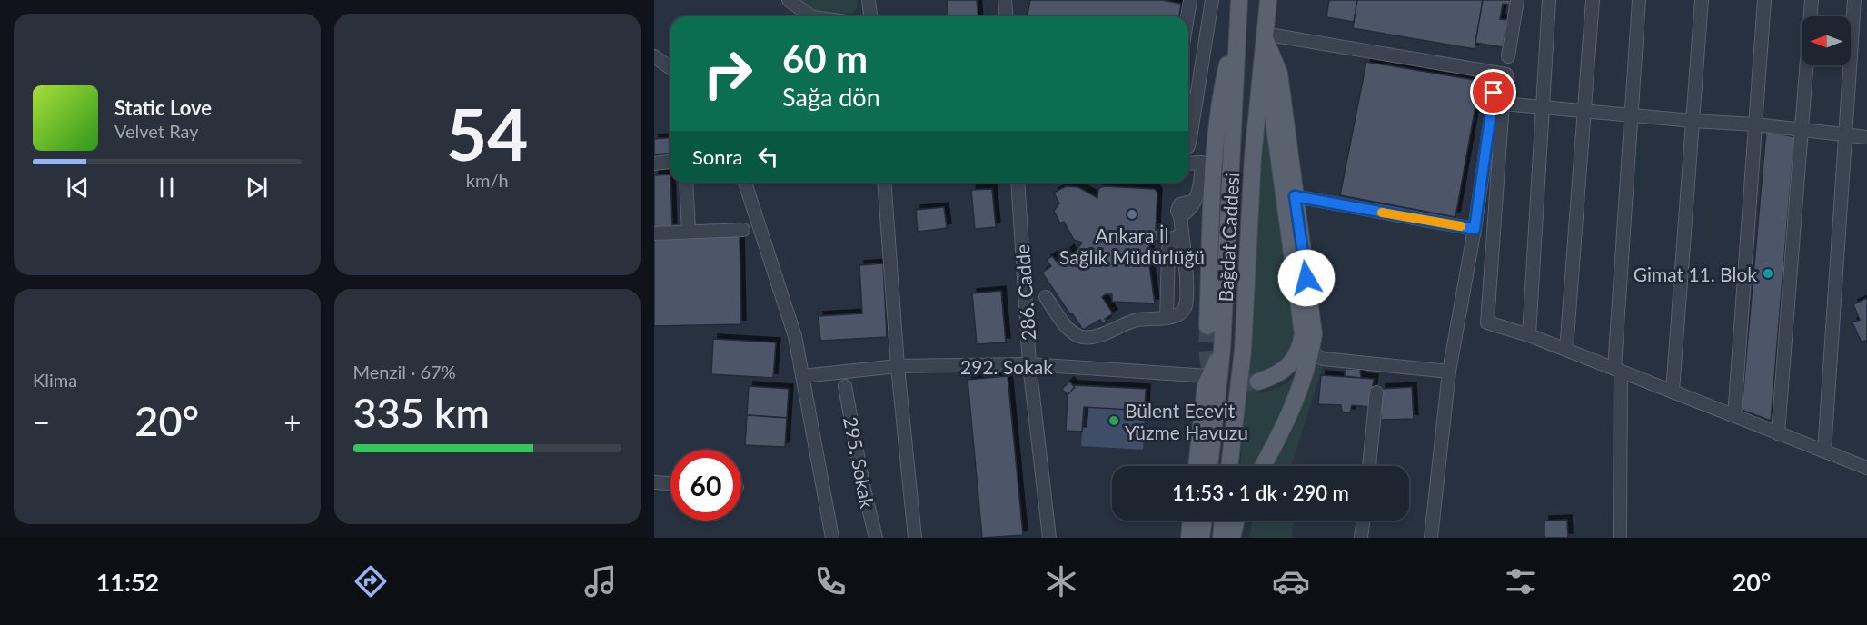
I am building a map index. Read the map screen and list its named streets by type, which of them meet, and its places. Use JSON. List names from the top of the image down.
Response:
{
  "streets": {
    "main road": ["Bağdat Caddesi"],
    "street": ["286. Cadde", "292. Sokak", "295. Sokak"]
  },
  "crossings": [
    ["286. Cadde", "292. Sokak"]
  ],
  "places": ["Ankara İl Sağlık Müdürlüğü", "Gimat 11. Blok", "Bülent Ecevit Yüzme Havuzu"],
  "north": "left",
  "page": {
    "tile": [
      ["54", "km/h"],
      "Klima",
      ["Menzil · 67%", "335 km"]
    ],
    "turn": ["60 m", "Sağa dön"],
    "song": ["Static Love", "Velvet Ray"],
    "then": "Sonra",
    "heat": ["−", "20°", "+"],
    "limit": "60",
    "trip": "11:53 · 1 dk · 290 m",
    "tabs": ["11:52", "20°"]
  }
}
